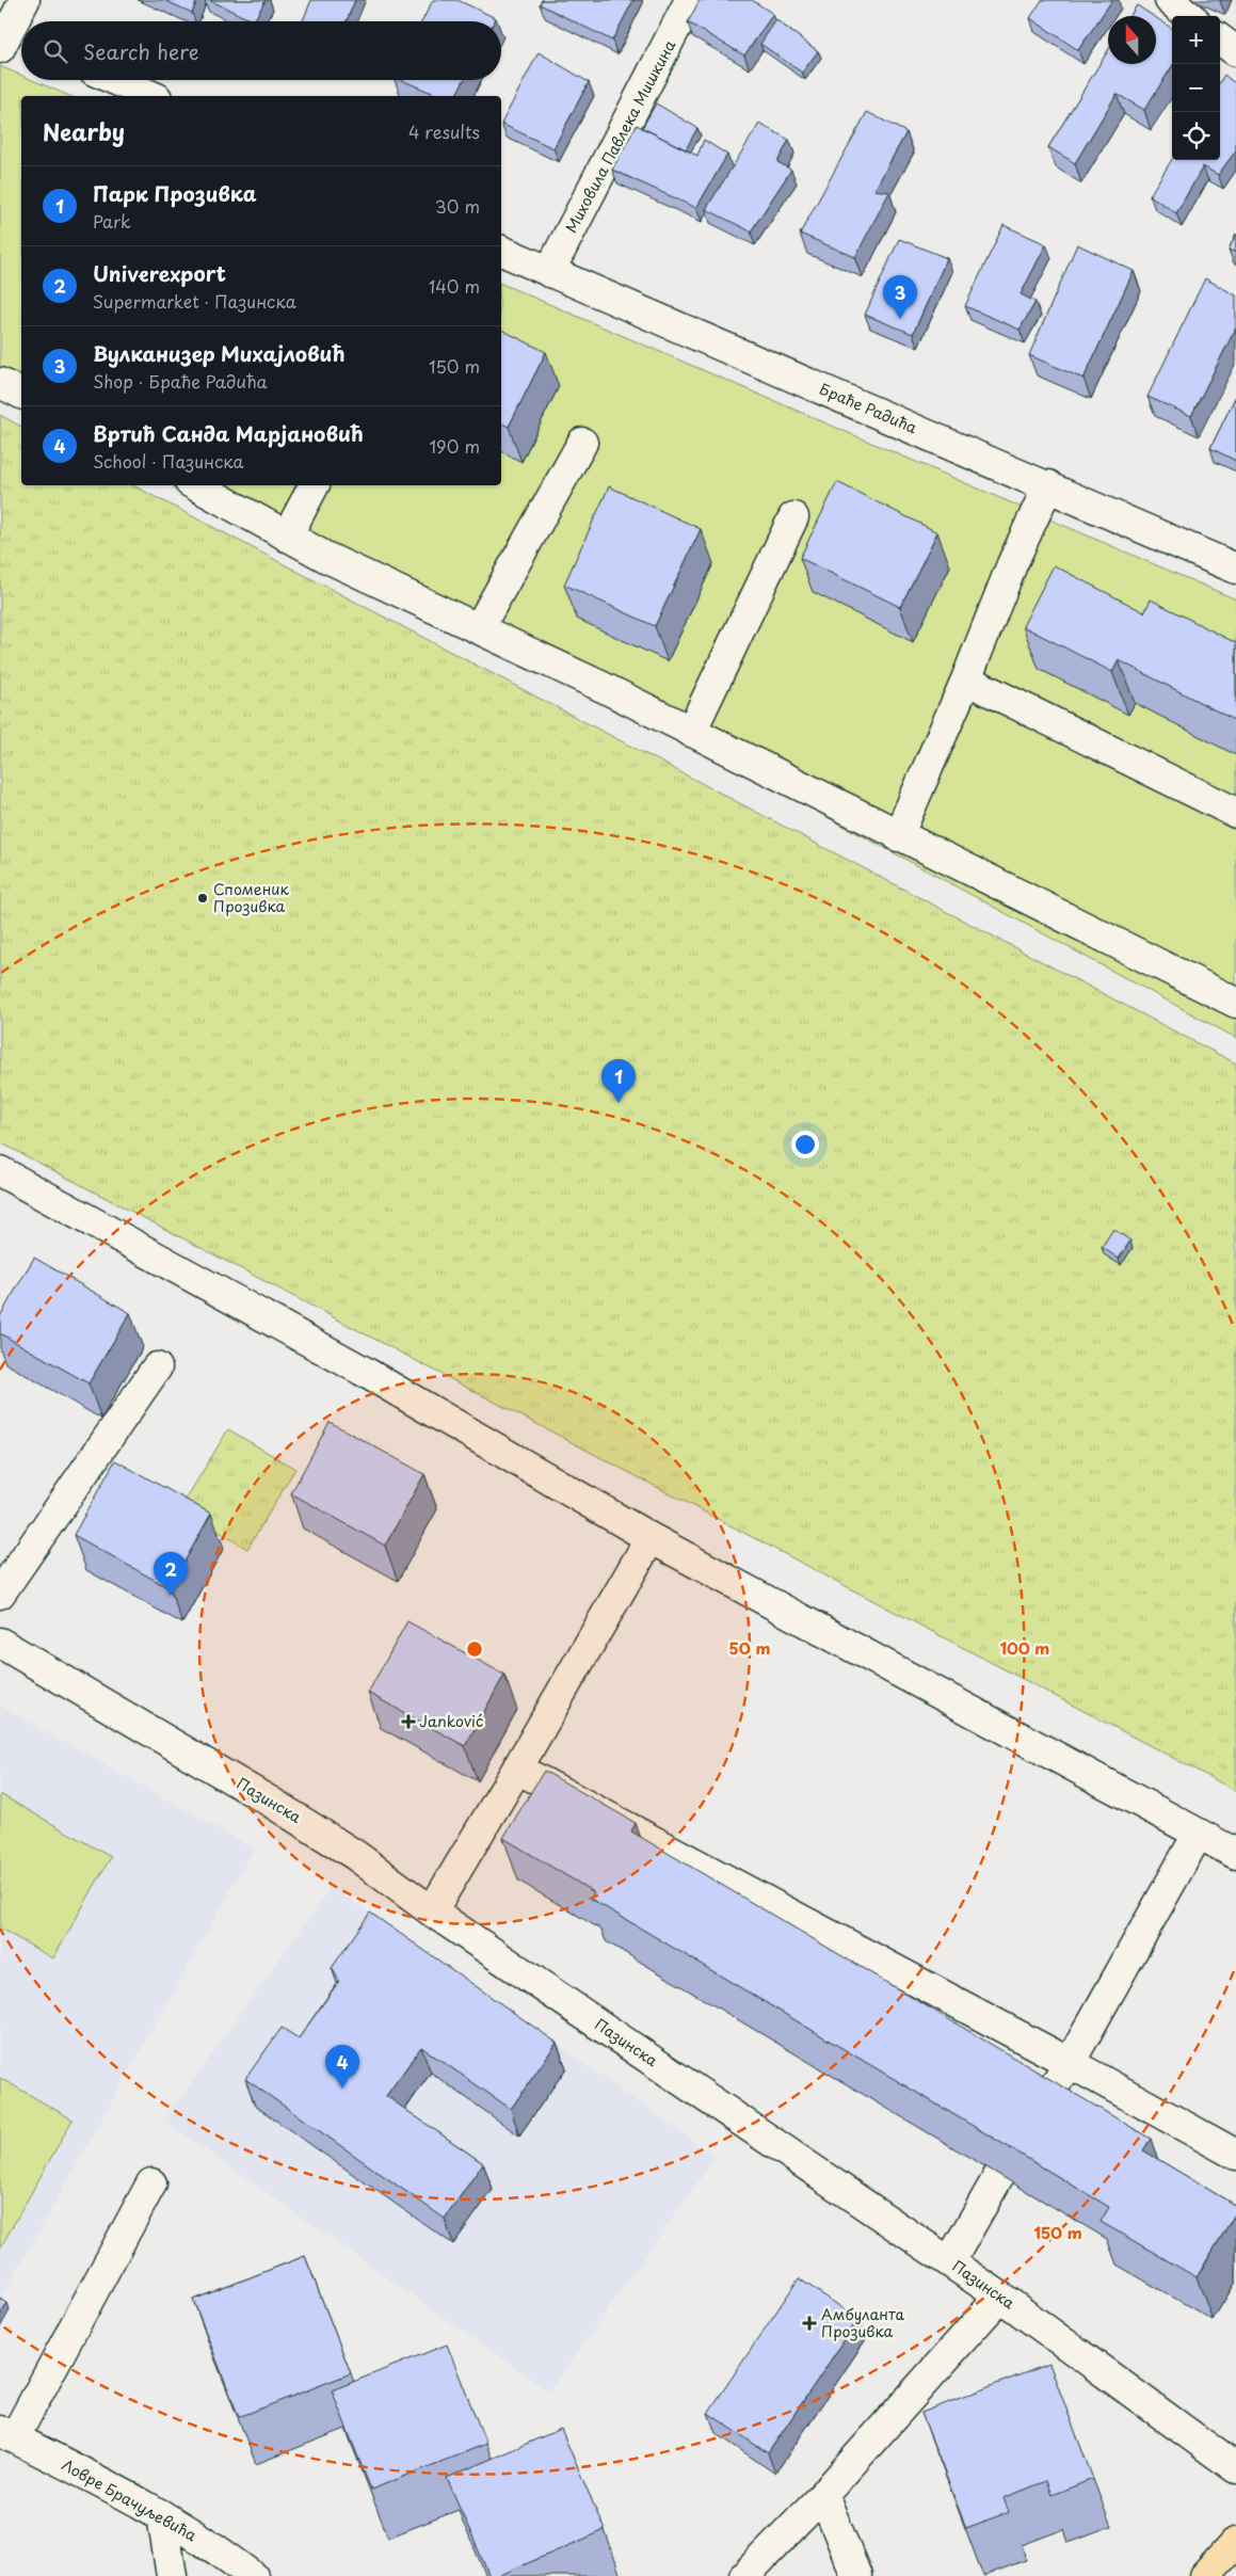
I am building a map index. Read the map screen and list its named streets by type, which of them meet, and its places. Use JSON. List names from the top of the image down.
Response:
{
  "streets": {
    "street": [
      "Миховила Павлека Мишкина",
      "Браће Радића",
      "Пазинска",
      "Ловре Брачуљевића"
    ]
  },
  "crossings": [
    ["Миховила Павлека Мишкина", "Браће Радића"]
  ],
  "places": {
    "other": ["Споменик Прозивка"],
    "health": ["Janković", "Амбуланта Прозивка"]
  },
  "north": "top",
  "page": {
    "map_buttons": ["+", "−"],
    "search": "Search here",
    "heading": ["Nearby", "4 results"],
    "list": [
      {
        "mark": "1",
        "name": "Парк Прозивка",
        "note": "Park",
        "value": "30 m"
      },
      {
        "mark": "2",
        "name": "Univerexport",
        "note": "Supermarket · Пазинска",
        "value": "140 m"
      },
      {
        "mark": "3",
        "name": "Вулканизер Михајловић",
        "note": "Shop · Браће Радића",
        "value": "150 m"
      },
      {
        "mark": "4",
        "name": "Вртић Санда Марјановић",
        "note": "School · Пазинска",
        "value": "190 m"
      }
    ],
    "pins": [
      "3",
      "1",
      "2",
      "4"
    ]
  },
  "rings": ["50 m", "100 m", "150 m"]
}
